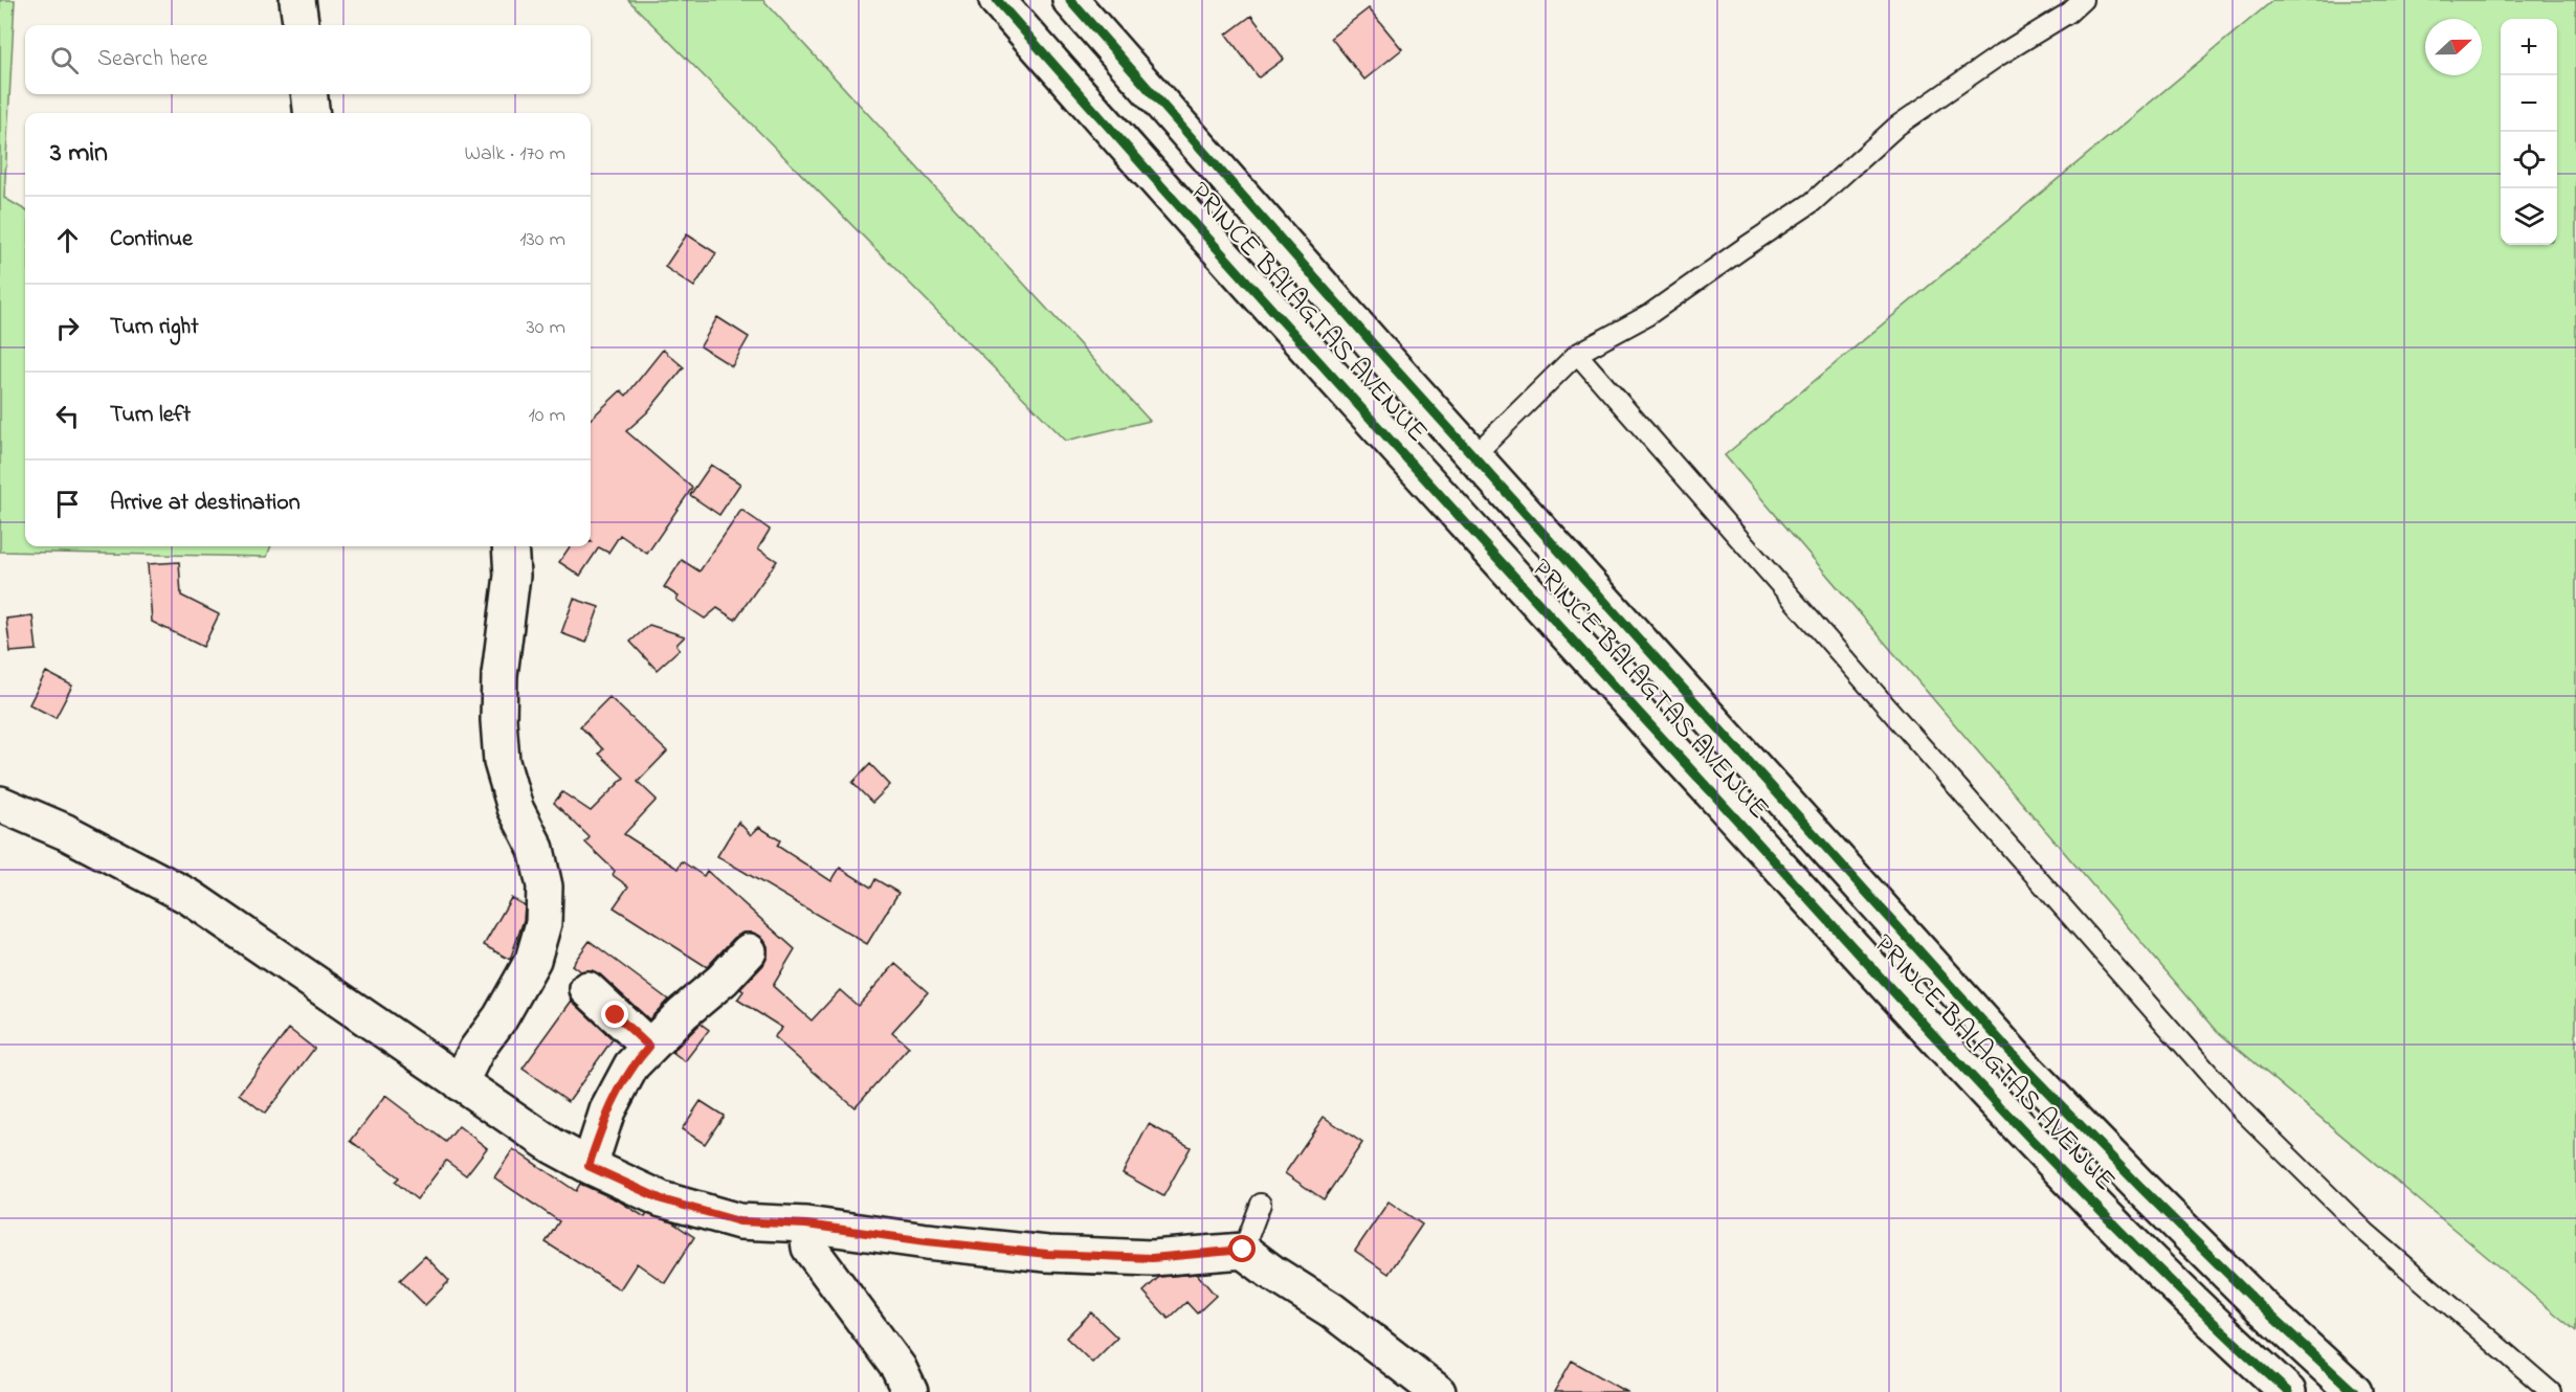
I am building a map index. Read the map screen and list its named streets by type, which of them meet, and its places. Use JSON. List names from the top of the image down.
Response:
{
  "streets": {
    "main road": ["PRINCE BALAGTAS AVENUE"]
  },
  "north": "right",
  "page": {
    "map_buttons": ["+", "−"],
    "search": "Search here",
    "heading": ["3 min", "Walk · 170 m"],
    "list": [
      ["Continue", "130 m"],
      ["Turn right", "30 m"],
      ["Turn left", "10 m"],
      "Arrive at destination"
    ]
  }
}
